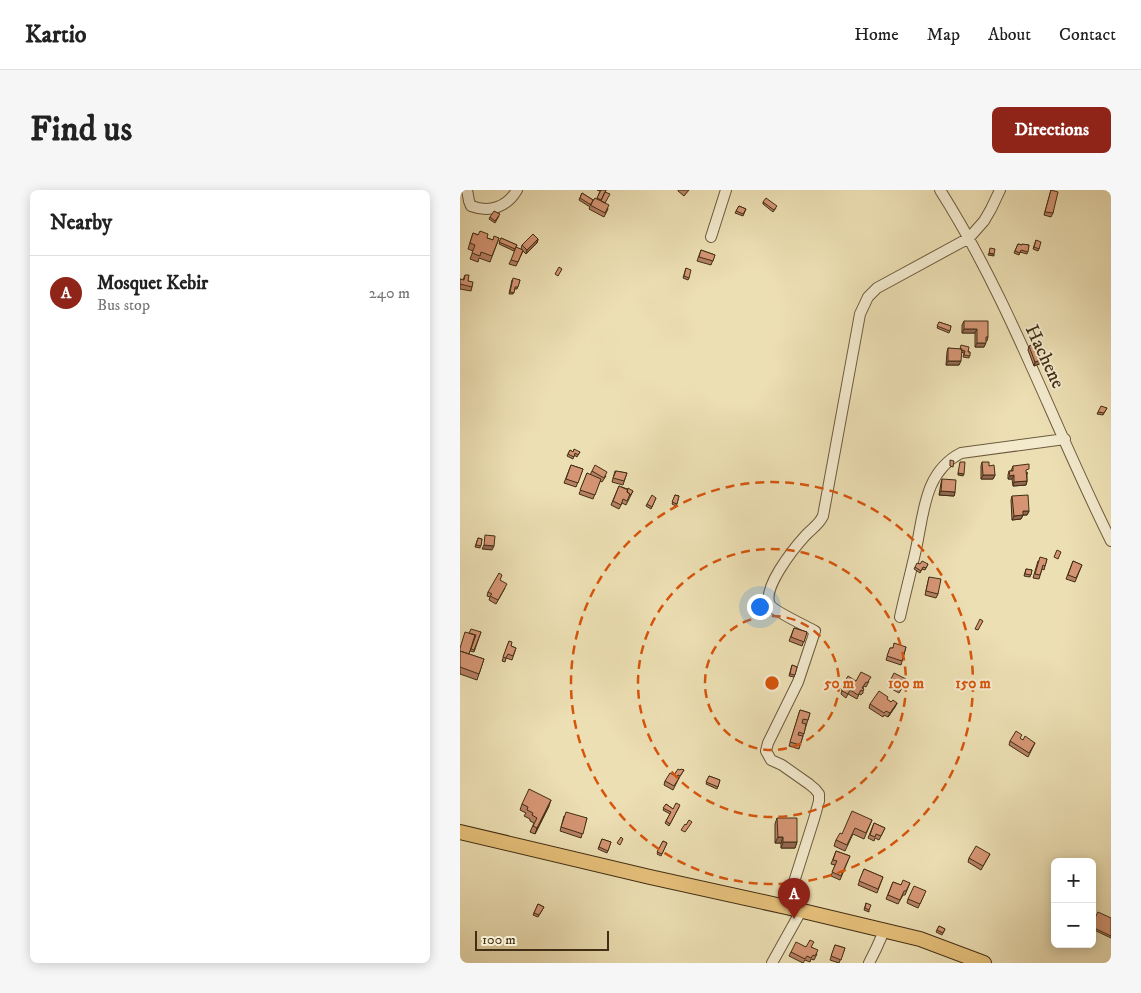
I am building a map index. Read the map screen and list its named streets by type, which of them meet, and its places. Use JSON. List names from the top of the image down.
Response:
{
  "streets": {
    "street": ["Hachene"]
  },
  "scale_bar": "100 m",
  "page": {
    "header": "Kartio",
    "nav": [
      "Home",
      "Map",
      "About",
      "Contact"
    ],
    "buttons": "Directions",
    "title": "Find us",
    "heading": "Nearby",
    "list": [
      {
        "mark": "A",
        "name": "Mosquet Kebir",
        "note": "Bus stop",
        "value": "240 m"
      }
    ],
    "map_buttons": ["+", "−"],
    "pins": "A",
    "scale": "100 m"
  },
  "rings": ["50 m", "100 m", "150 m"]
}
